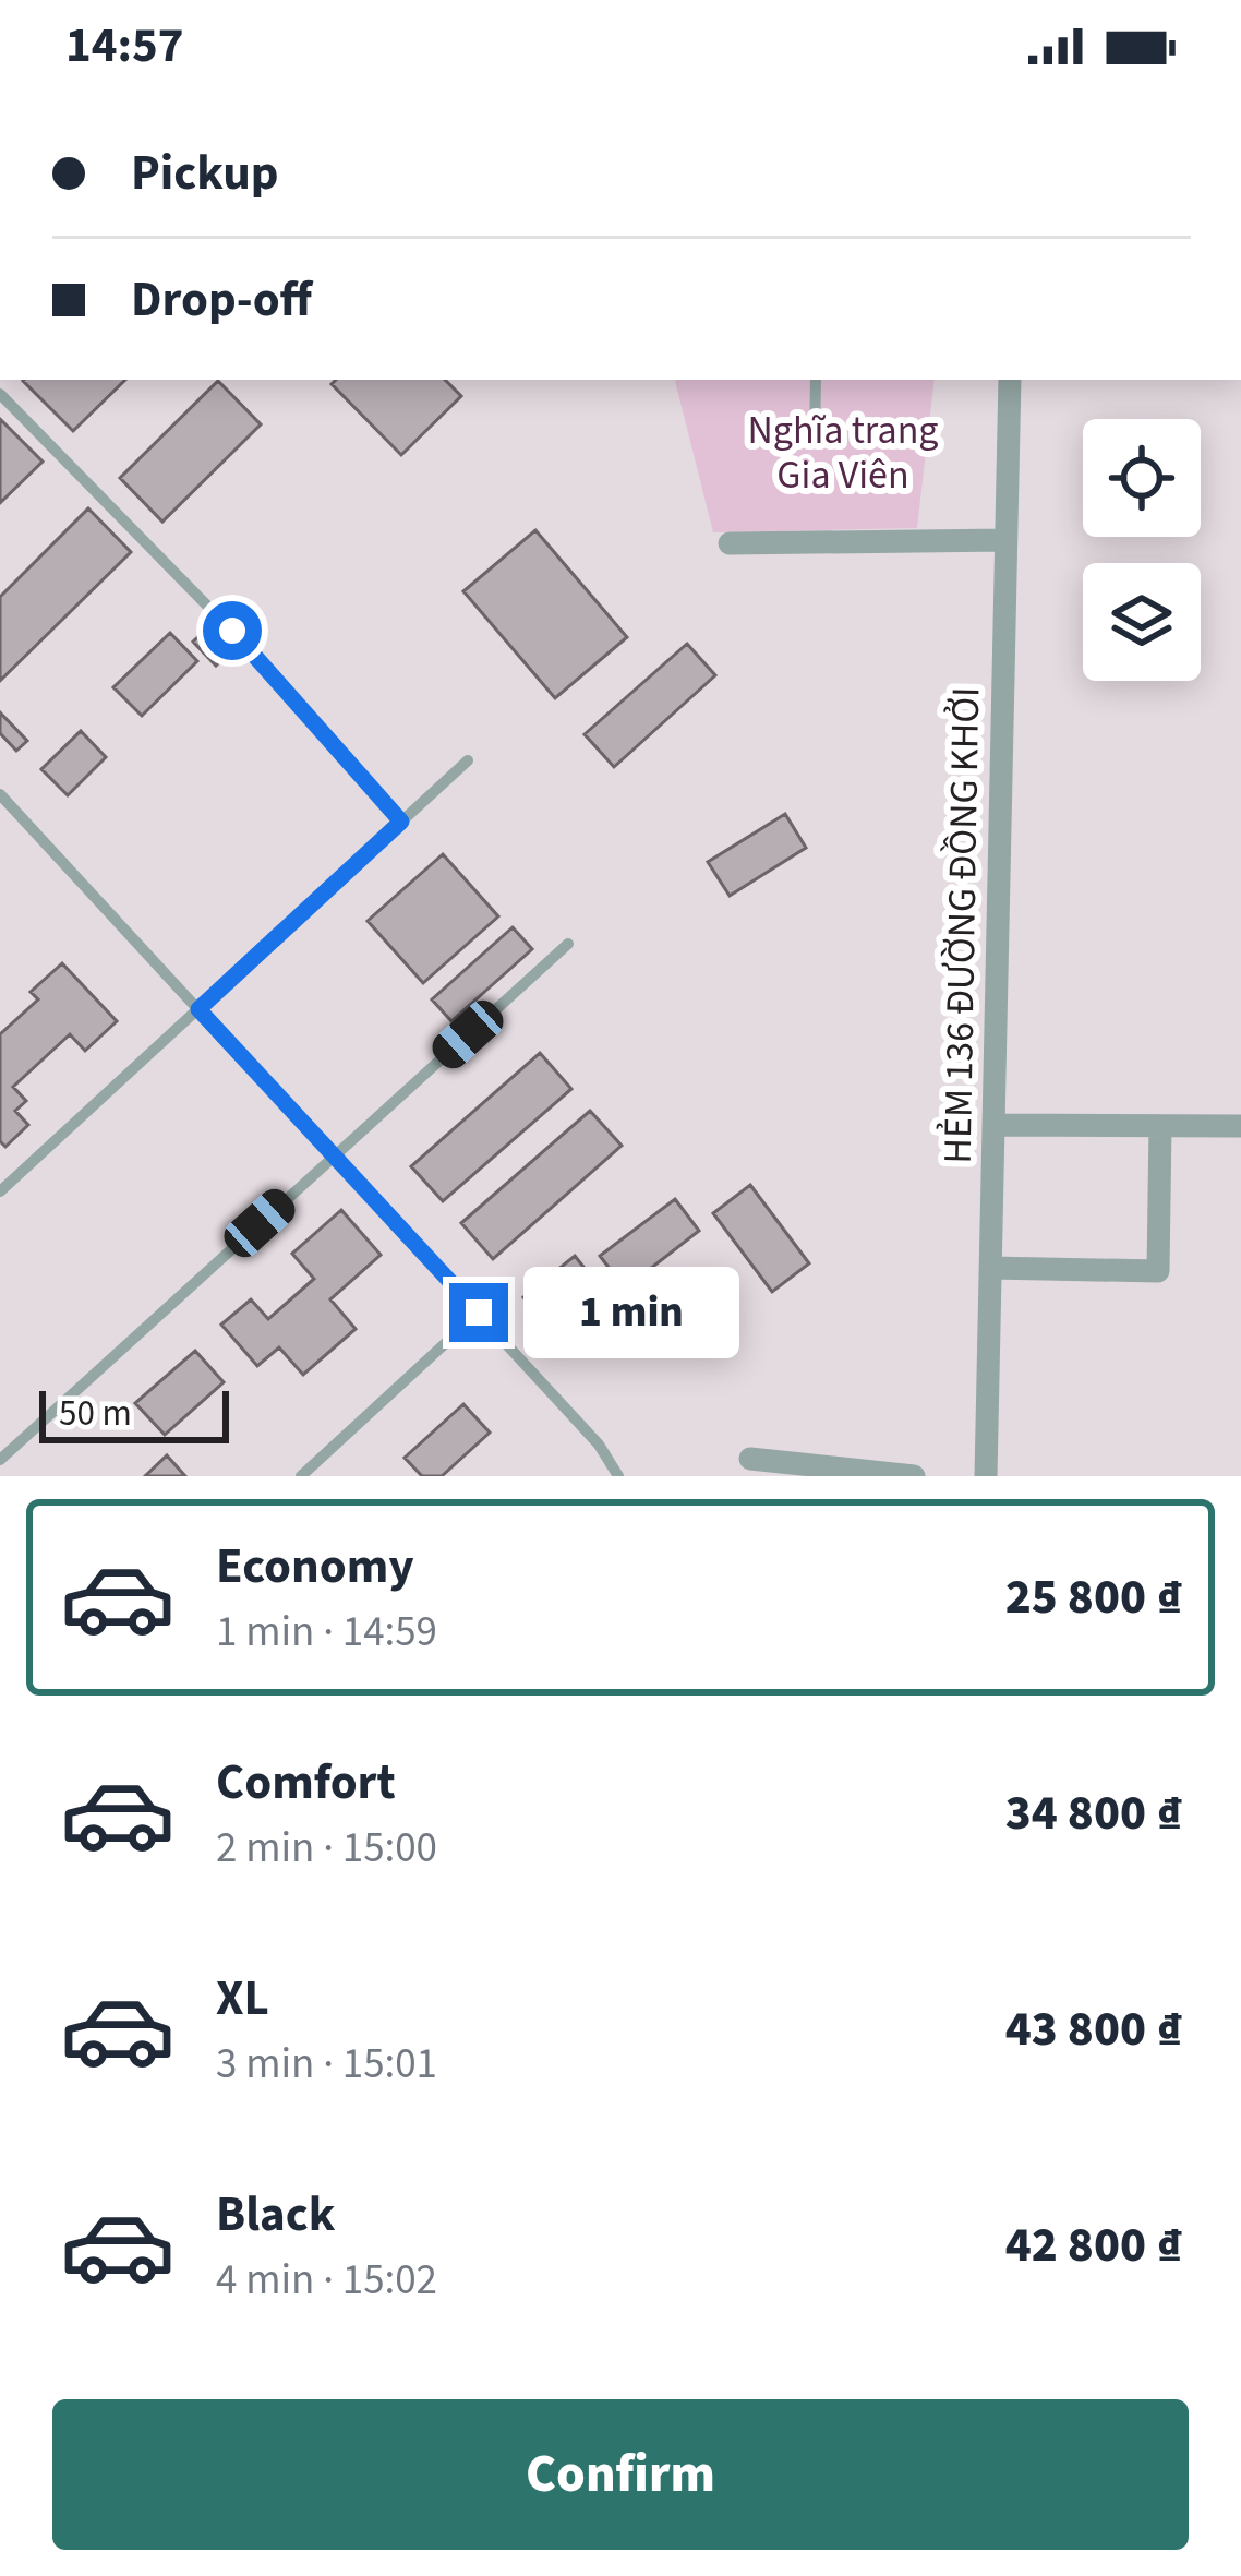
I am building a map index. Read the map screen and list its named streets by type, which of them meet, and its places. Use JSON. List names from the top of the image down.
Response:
{
  "streets": {
    "street": ["HẺM 136 ĐƯỜNG ĐỒNG KHỞI"]
  },
  "parks": ["Nghĩa trang Gia Viên"],
  "scale_bar": "50 m",
  "page": {
    "status": "14:57",
    "banner": ["Pickup", "Drop-off"],
    "bubble": "1 min",
    "scale": "50 m",
    "list": [
      {
        "name": "Economy",
        "note": "1 min · 14:59",
        "value": "25 800 ₫"
      },
      {
        "name": "Comfort",
        "note": "2 min · 15:00",
        "value": "34 800 ₫"
      },
      {
        "name": "XL",
        "note": "3 min · 15:01",
        "value": "43 800 ₫"
      },
      {
        "name": "Black",
        "note": "4 min · 15:02",
        "value": "42 800 ₫"
      }
    ],
    "buttons": "Confirm"
  }
}
